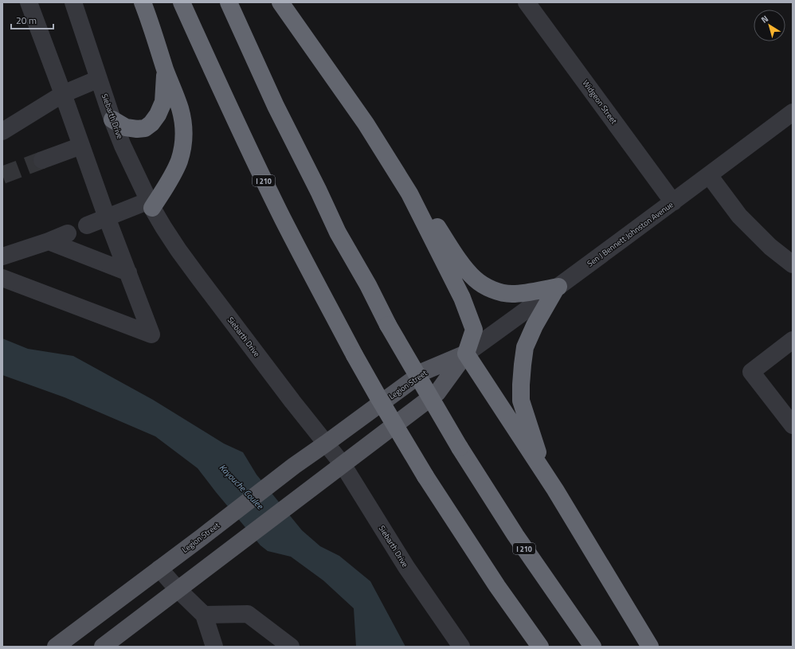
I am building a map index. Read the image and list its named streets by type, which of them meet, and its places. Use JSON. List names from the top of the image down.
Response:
{
  "streets": {
    "highway": ["I 210"],
    "main road": ["Legion Street"],
    "street": ["Widgeon Street", "Siebarth Drive", "Sen J Bennett Johnston Avenue"]
  },
  "crossings": [
    ["Widgeon Street", "Sen J Bennett Johnston Avenue"],
    ["Siebarth Drive", "Legion Street"],
    ["Sen J Bennett Johnston Avenue", "Legion Street"]
  ],
  "water": ["Kayouche Coulee"],
  "scale_bar": "20 m",
  "north": "top left"
}
